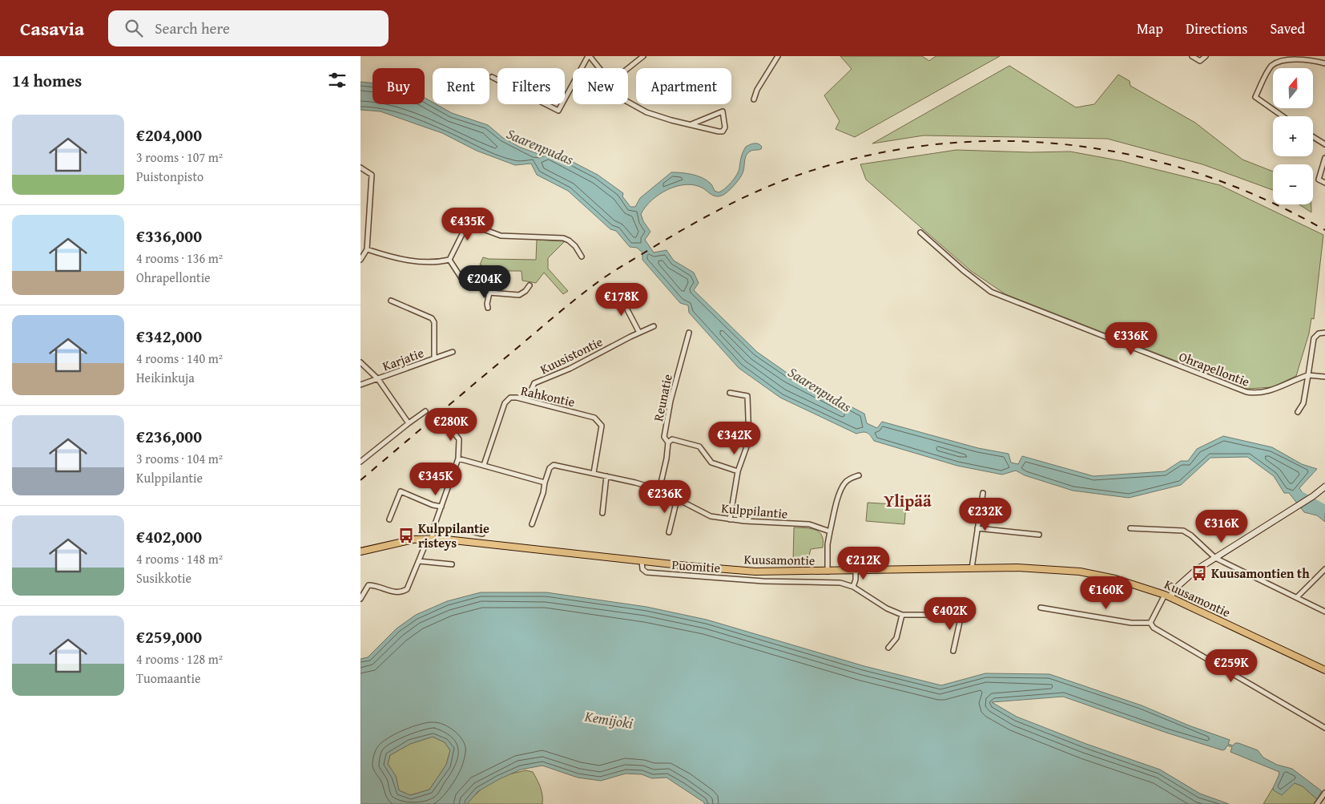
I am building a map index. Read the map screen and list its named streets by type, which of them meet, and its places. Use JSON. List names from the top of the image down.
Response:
{
  "streets": {
    "main road": ["Kuusamontie"],
    "street": [
      "Kuusistontie",
      "Karjatie",
      "Ohrapellontie",
      "Rahkontie",
      "Reunatie",
      "Kulppilantie",
      "Puomitie"
    ]
  },
  "crossings": [
    ["Kuusistontie", "Rahkontie"],
    ["Rahkontie", "Kulppilantie"],
    ["Reunatie", "Kulppilantie"],
    ["Kuusamontie", "Puomitie"]
  ],
  "districts": ["Ylipää"],
  "water": ["Saarenpudas", "Kemijoki"],
  "places": {
    "bus stop": ["Kulppilantie risteys", "Kuusamontien th"]
  },
  "north": "top",
  "page": {
    "header": "Casavia",
    "search": "Search here",
    "nav": ["Map", "Directions", "Saved"],
    "heading": "14 homes",
    "map_buttons": ["+", "−"],
    "chip": [
      "Buy",
      "Rent",
      "Filters",
      "New",
      "Apartment"
    ],
    "list": [
      {
        "name": "€204,000",
        "note": "3 rooms · 107 m² · Puistonpisto"
      },
      {
        "name": "€336,000",
        "note": "4 rooms · 136 m² · Ohrapellontie"
      },
      {
        "name": "€342,000",
        "note": "4 rooms · 140 m² · Heikinkuja"
      },
      {
        "name": "€236,000",
        "note": "3 rooms · 104 m² · Kulppilantie"
      },
      {
        "name": "€402,000",
        "note": "4 rooms · 148 m² · Susikkotie"
      },
      {
        "name": "€259,000",
        "note": "4 rooms · 128 m² · Tuomaantie"
      }
    ],
    "price": [
      "€435K",
      "€204K",
      "€178K",
      "€336K",
      "€280K",
      "€342K",
      "€345K",
      "€236K",
      "€232K",
      "€316K",
      "€212K",
      "€160K",
      "€402K",
      "€259K"
    ]
  }
}
